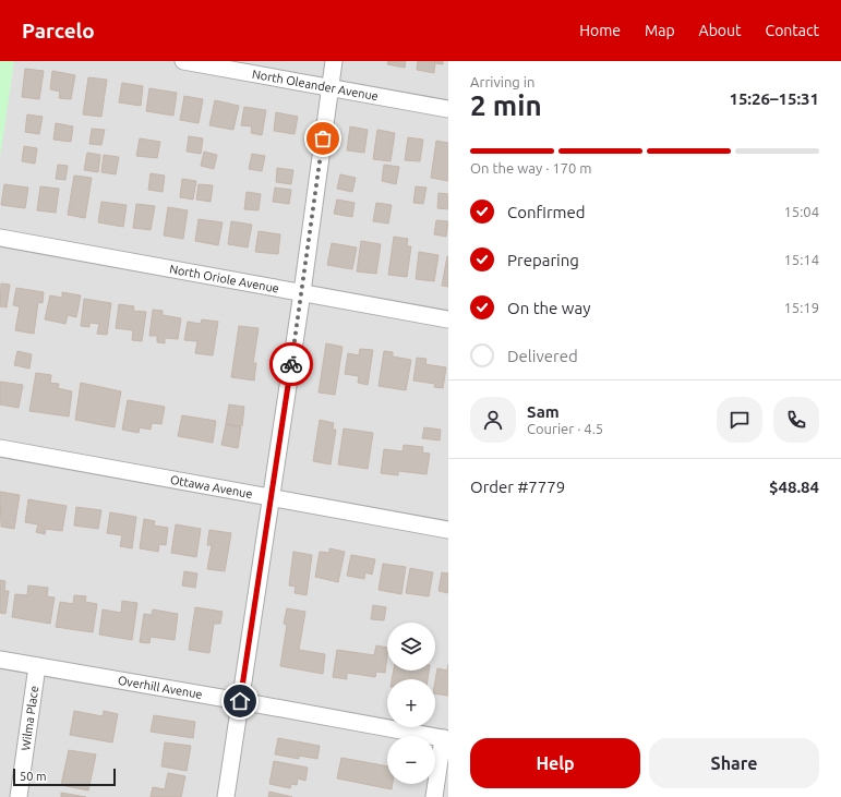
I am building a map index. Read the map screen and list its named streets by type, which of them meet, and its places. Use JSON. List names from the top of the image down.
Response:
{
  "streets": {
    "street": [
      "North Oleander Avenue",
      "North Oriole Avenue",
      "Ottawa Avenue",
      "Overhill Avenue",
      "Wilma Place"
    ]
  },
  "crossings": [
    ["Overhill Avenue", "Wilma Place"]
  ],
  "scale_bar": "50 m",
  "page": {
    "header": "Parcelo",
    "nav": [
      "Home",
      "Map",
      "About",
      "Contact"
    ],
    "heading": ["2 min", "Arriving in", "15:26–15:31"],
    "panel": [
      "Sam",
      "Courier · 4.5",
      "Order #7779",
      "$48.84"
    ],
    "bar": "On the way · 170 m",
    "list": [
      ["Confirmed", "15:04"],
      ["Preparing", "15:14"],
      ["On the way", "15:19"],
      "Delivered"
    ],
    "map_buttons": ["+", "−"],
    "buttons": ["Help", "Share"],
    "scale": "50 m"
  }
}
